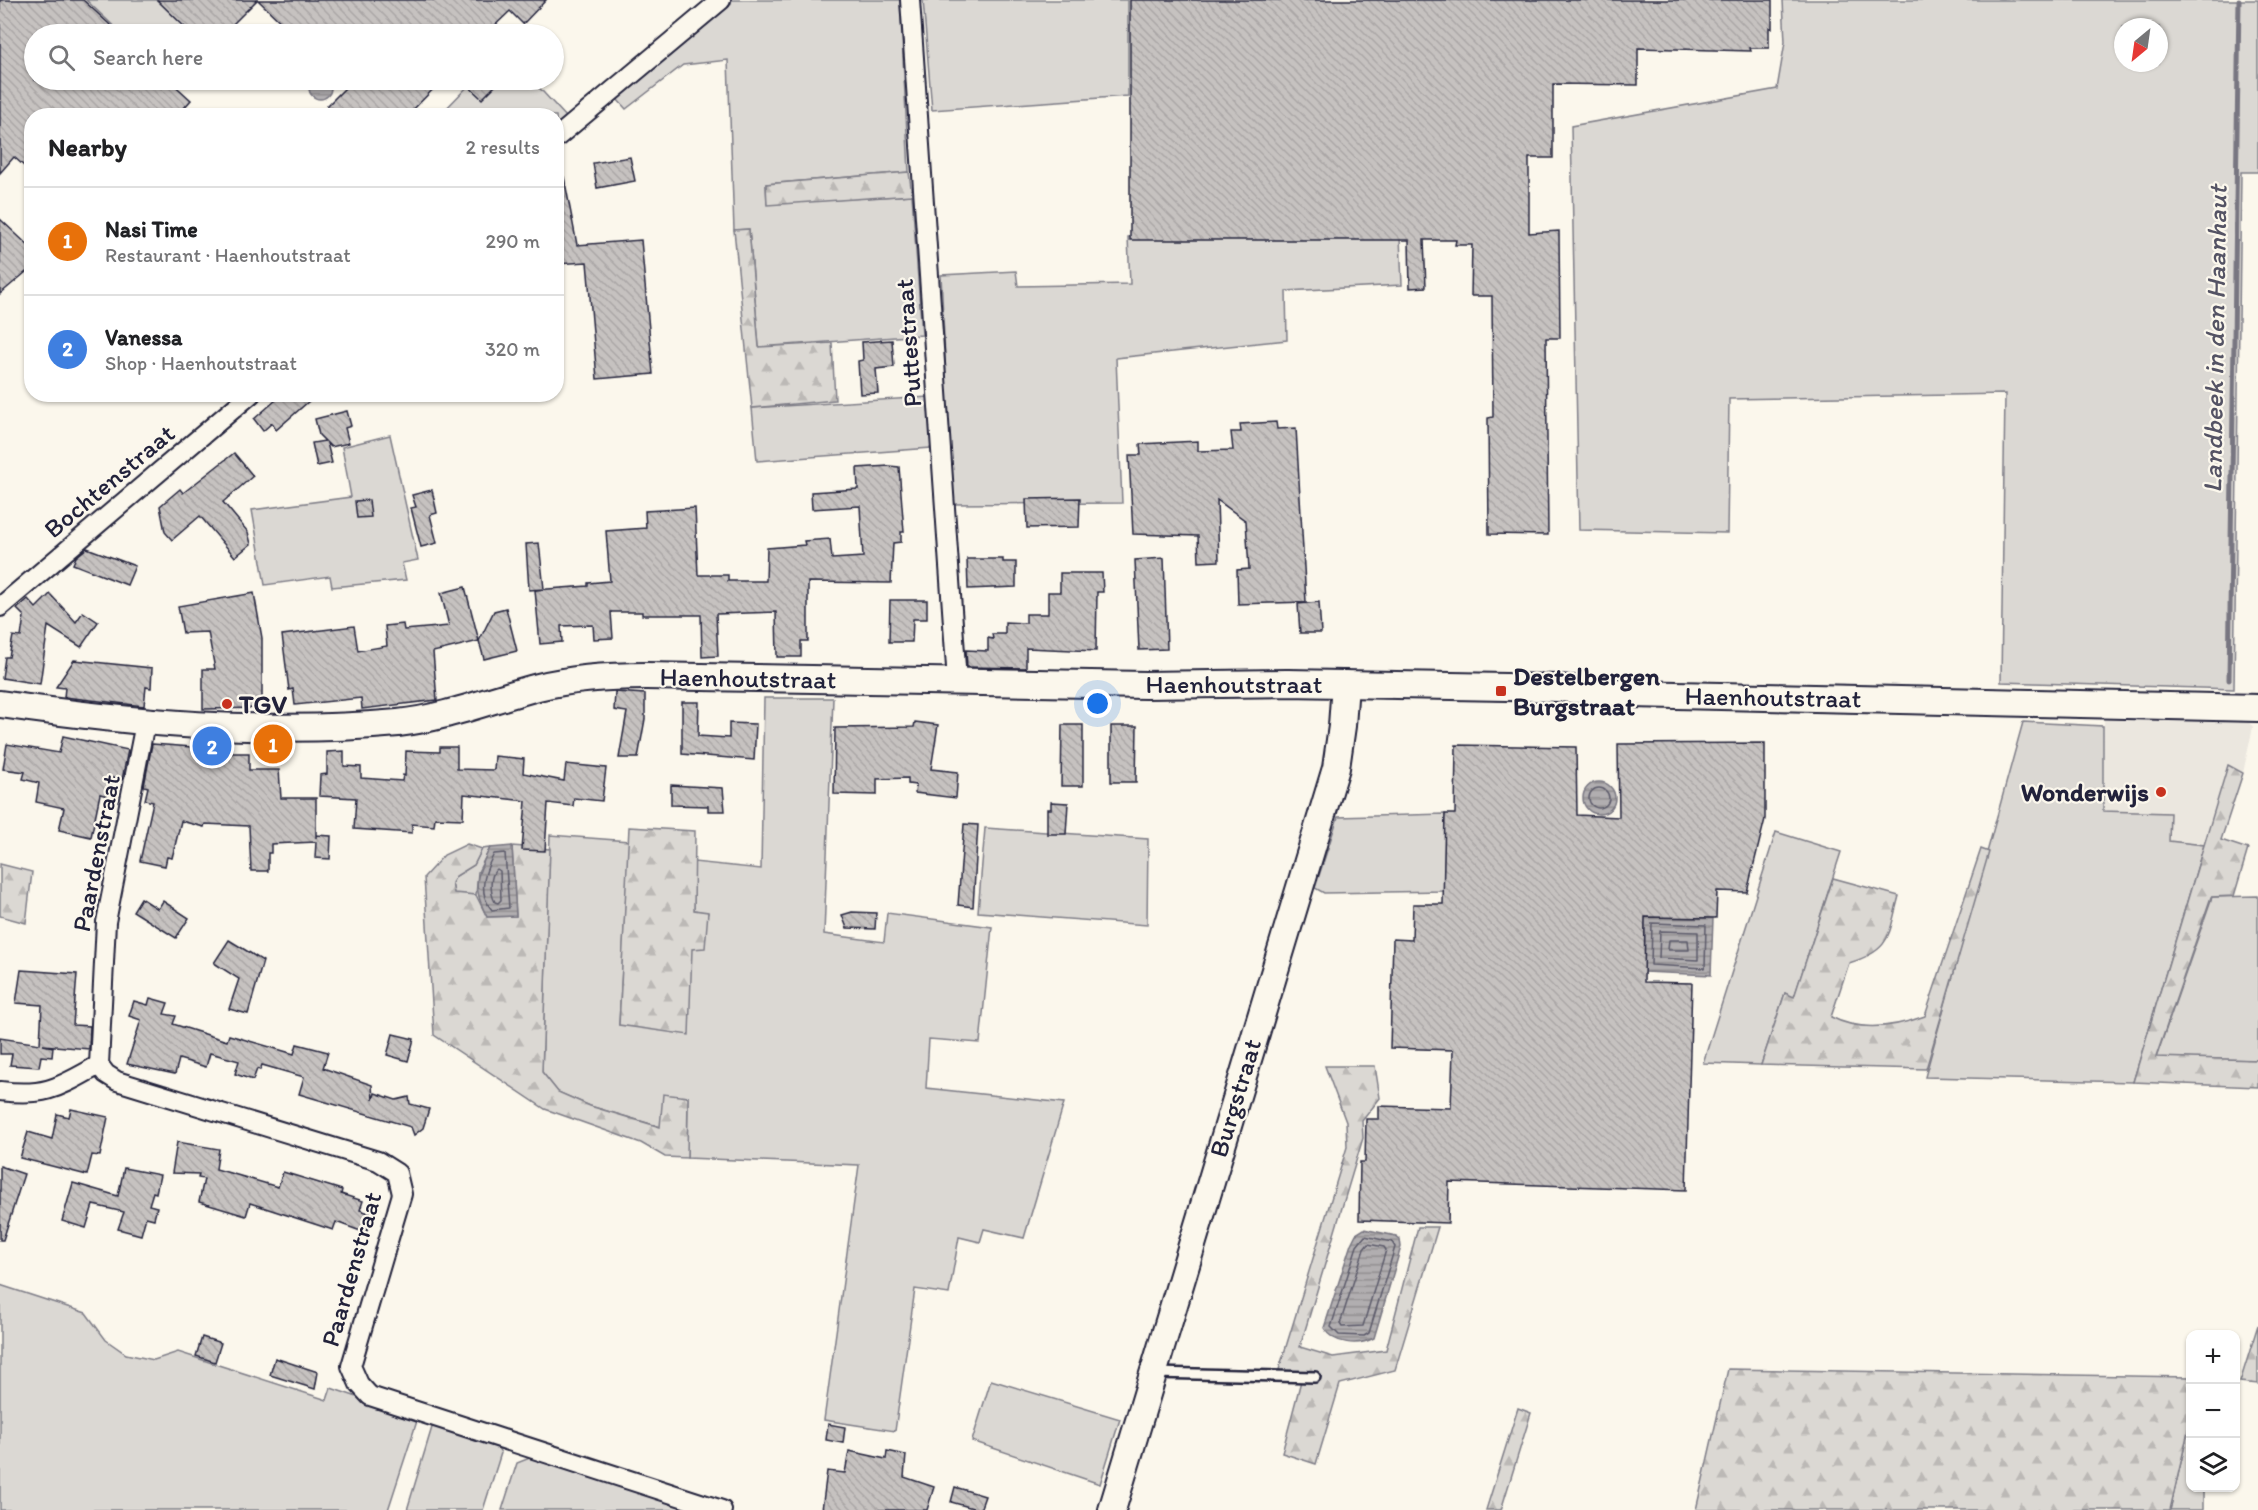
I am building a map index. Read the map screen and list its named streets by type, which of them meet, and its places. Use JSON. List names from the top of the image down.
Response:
{
  "streets": {
    "street": [
      "Puttestraat",
      "Bochtenstraat",
      "Haenhoutstraat",
      "Paardenstraat",
      "Burgstraat"
    ]
  },
  "crossings": [
    ["Puttestraat", "Haenhoutstraat"],
    ["Haenhoutstraat", "Paardenstraat"],
    ["Haenhoutstraat", "Burgstraat"]
  ],
  "water": ["Landbeek in den Haanhaut"],
  "places": {
    "transit": ["Destelbergen Burgstraat"],
    "other": ["TGV", "Wonderwijs"]
  },
  "north": "bottom left",
  "page": {
    "search": "Search here",
    "heading": ["Nearby", "2 results"],
    "list": [
      {
        "mark": "1",
        "name": "Nasi Time",
        "note": "Restaurant · Haenhoutstraat",
        "value": "290 m"
      },
      {
        "mark": "2",
        "name": "Vanessa",
        "note": "Shop · Haenhoutstraat",
        "value": "320 m"
      }
    ],
    "pins": ["1", "2"],
    "map_buttons": ["+", "−"]
  }
}
